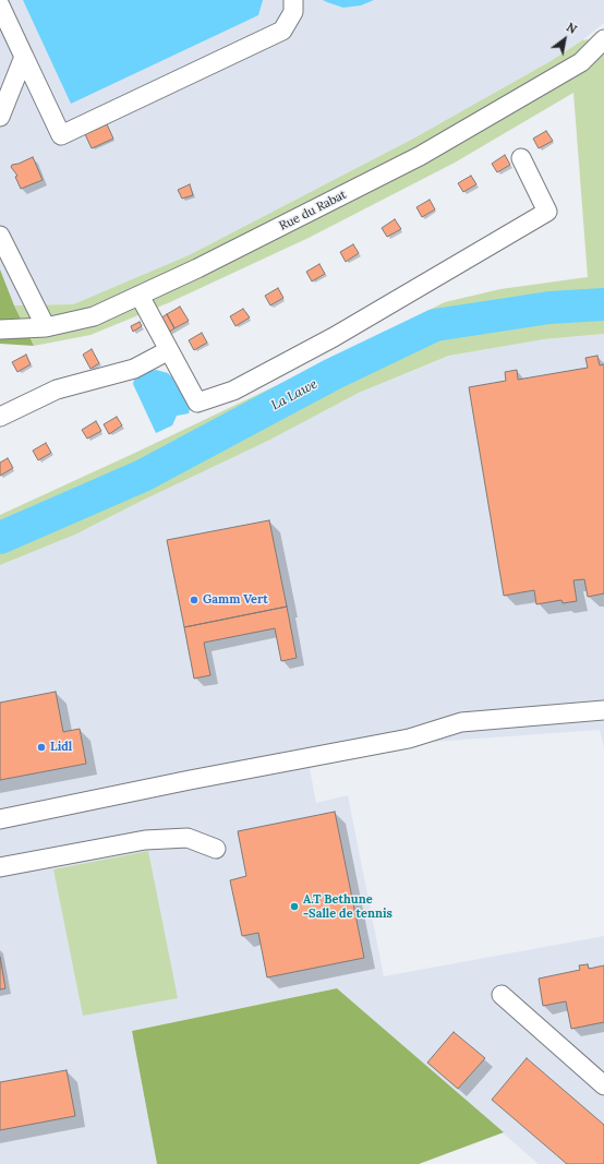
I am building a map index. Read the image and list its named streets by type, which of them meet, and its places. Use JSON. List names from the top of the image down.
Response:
{
  "streets": {
    "street": ["Rue du Rabat"]
  },
  "water": ["La Lawe"],
  "places": ["Gamm Vert", "Lidl", "A.T Bethune -Salle de tennis"],
  "north": "top right"
}
